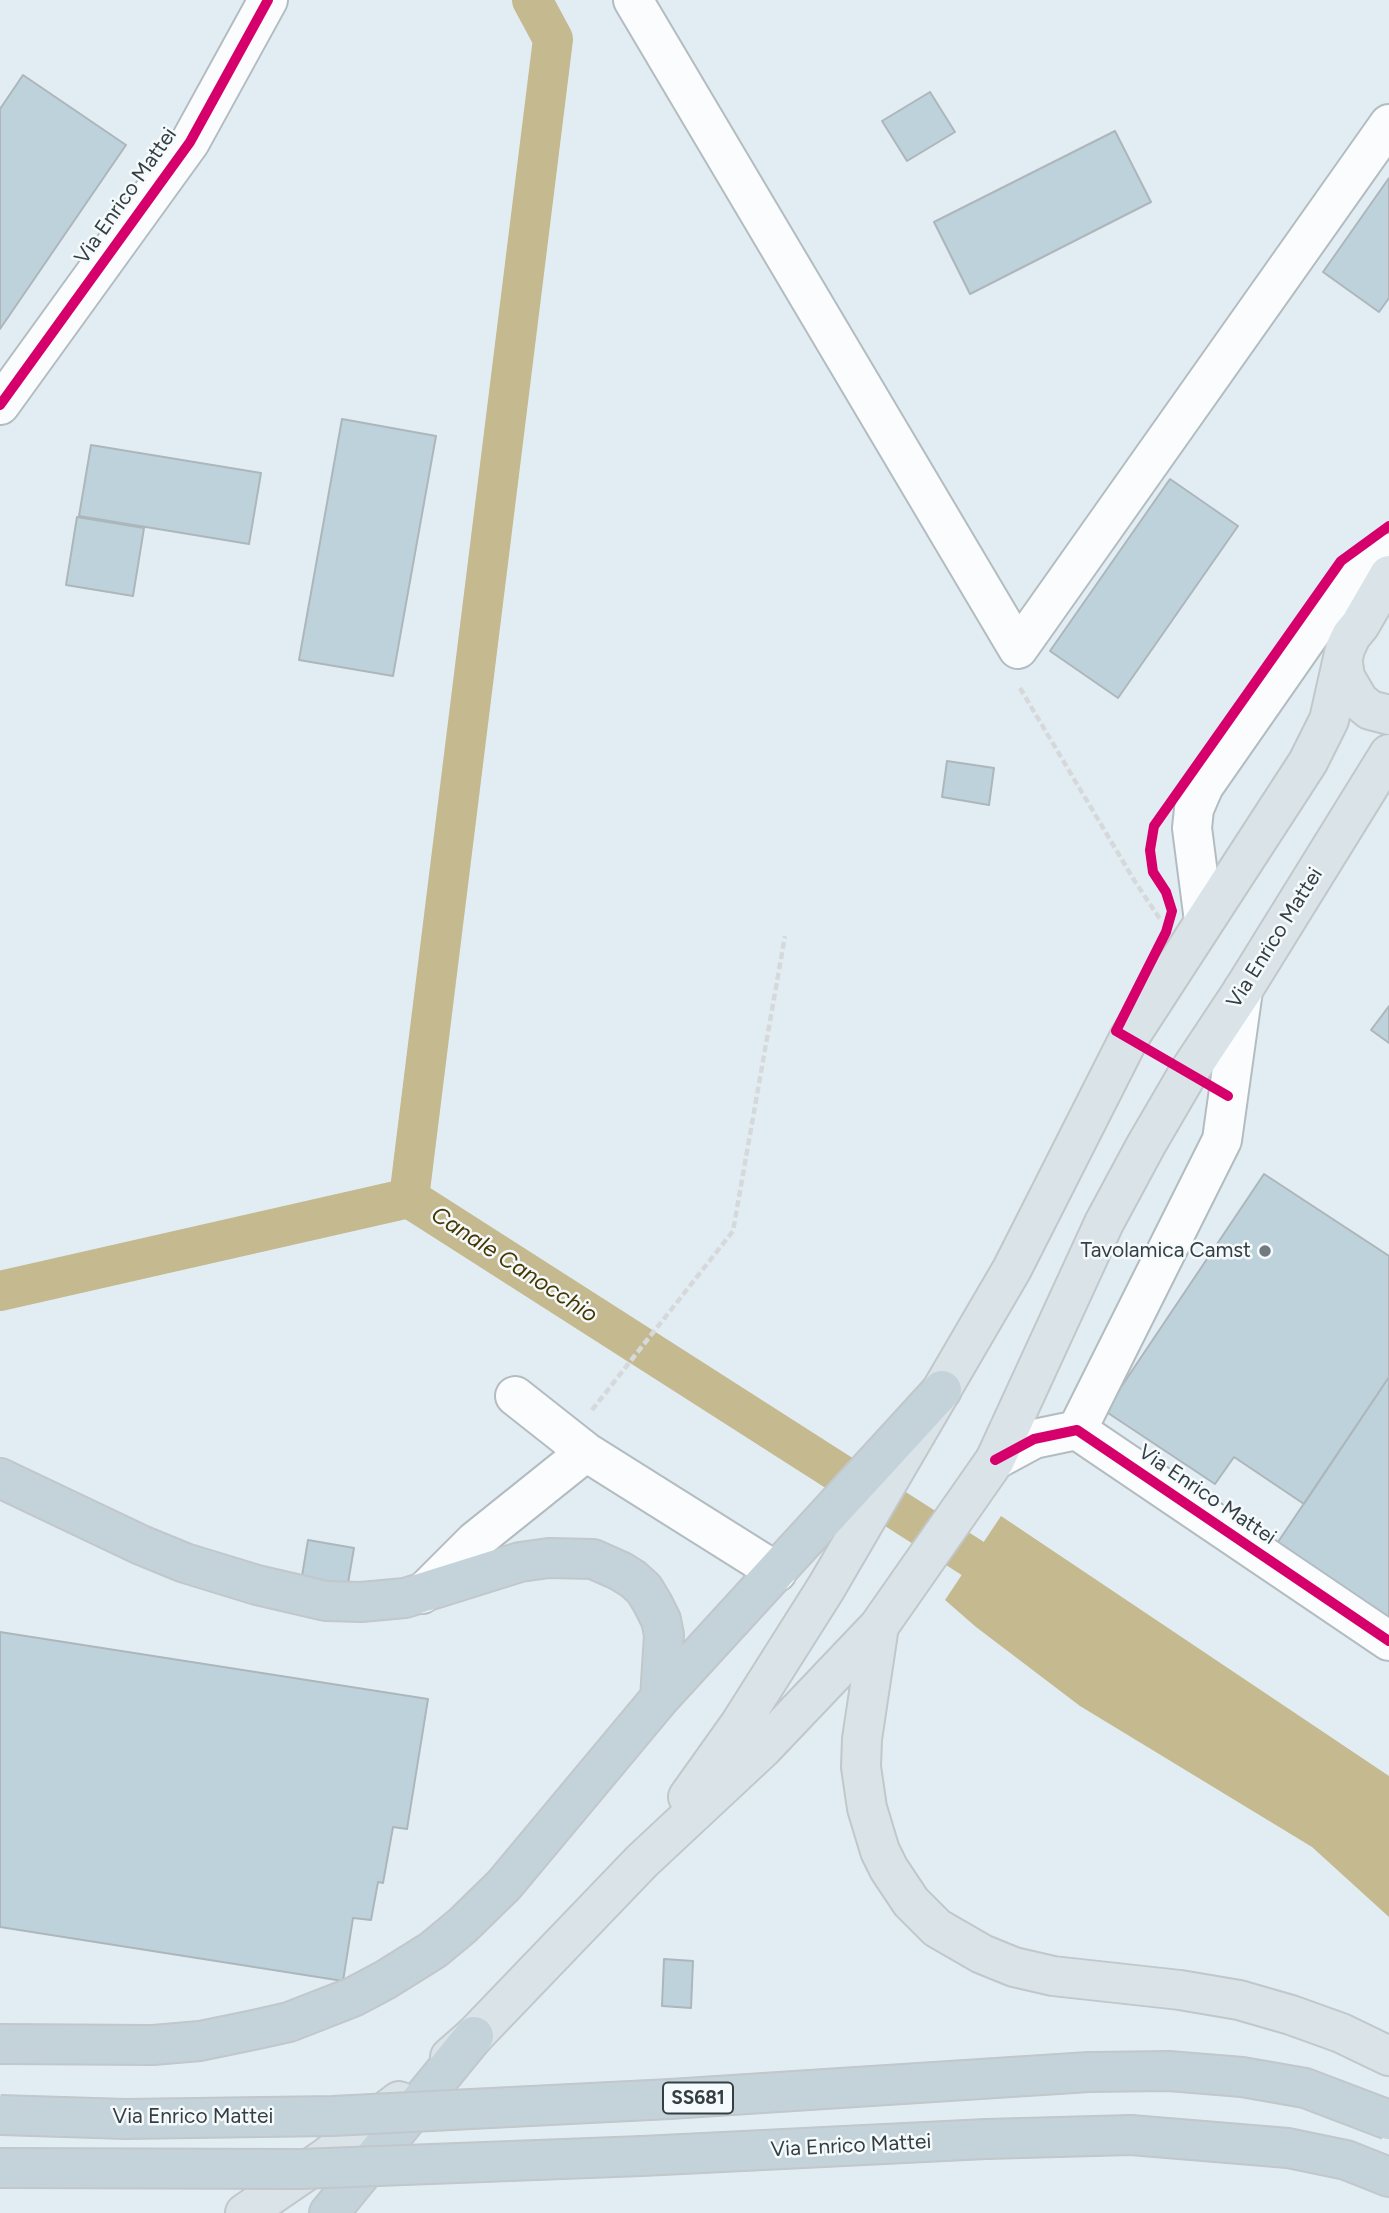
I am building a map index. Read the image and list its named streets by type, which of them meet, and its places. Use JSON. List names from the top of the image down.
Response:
{
  "streets": {
    "highway": ["Via Enrico Mattei", "SS681"]
  },
  "water": ["Canale Canocchio"],
  "places": ["Tavolamica Camst"]
}
